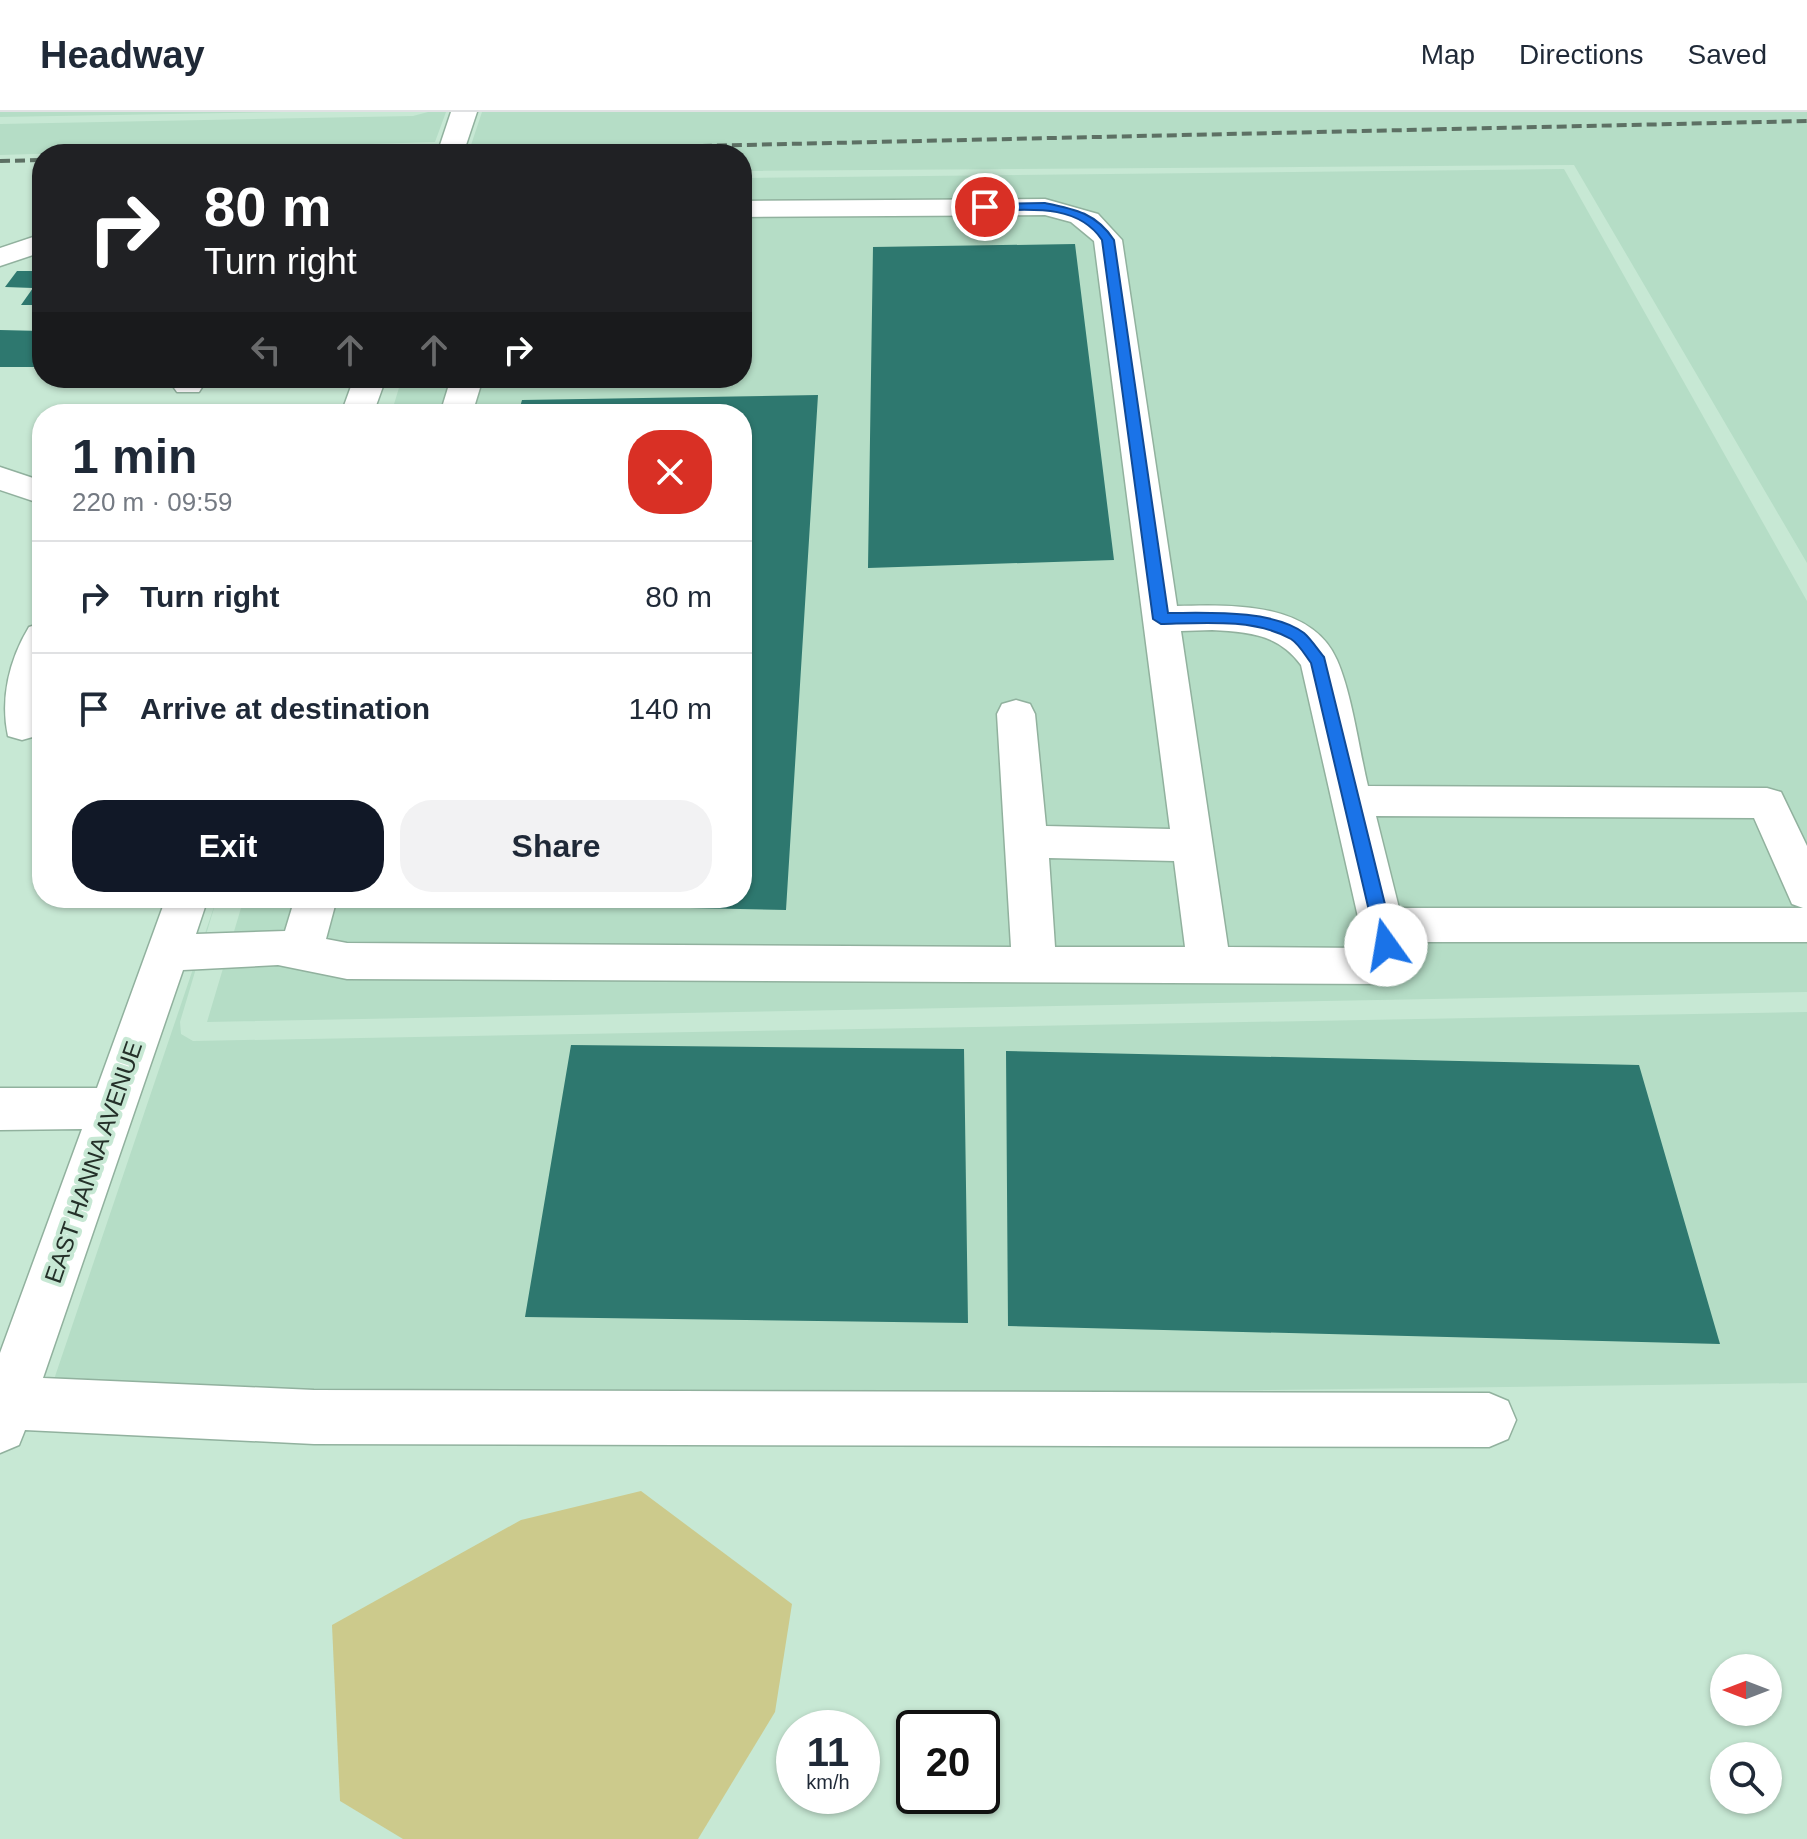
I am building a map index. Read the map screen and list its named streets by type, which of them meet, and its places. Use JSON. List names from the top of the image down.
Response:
{
  "streets": {
    "street": ["EAST HANNA AVENUE"]
  },
  "north": "left",
  "page": {
    "header": "Headway",
    "nav": ["Map", "Directions", "Saved"],
    "turn": ["80 m", "Turn right"],
    "heading": ["1 min", "220 m · 09:59"],
    "list": [
      {
        "name": "Turn right",
        "value": "80 m"
      },
      {
        "name": "Arrive at destination",
        "value": "140 m"
      }
    ],
    "buttons": ["Exit", "Share"],
    "speed": "11 km/h",
    "limit": "20"
  }
}
